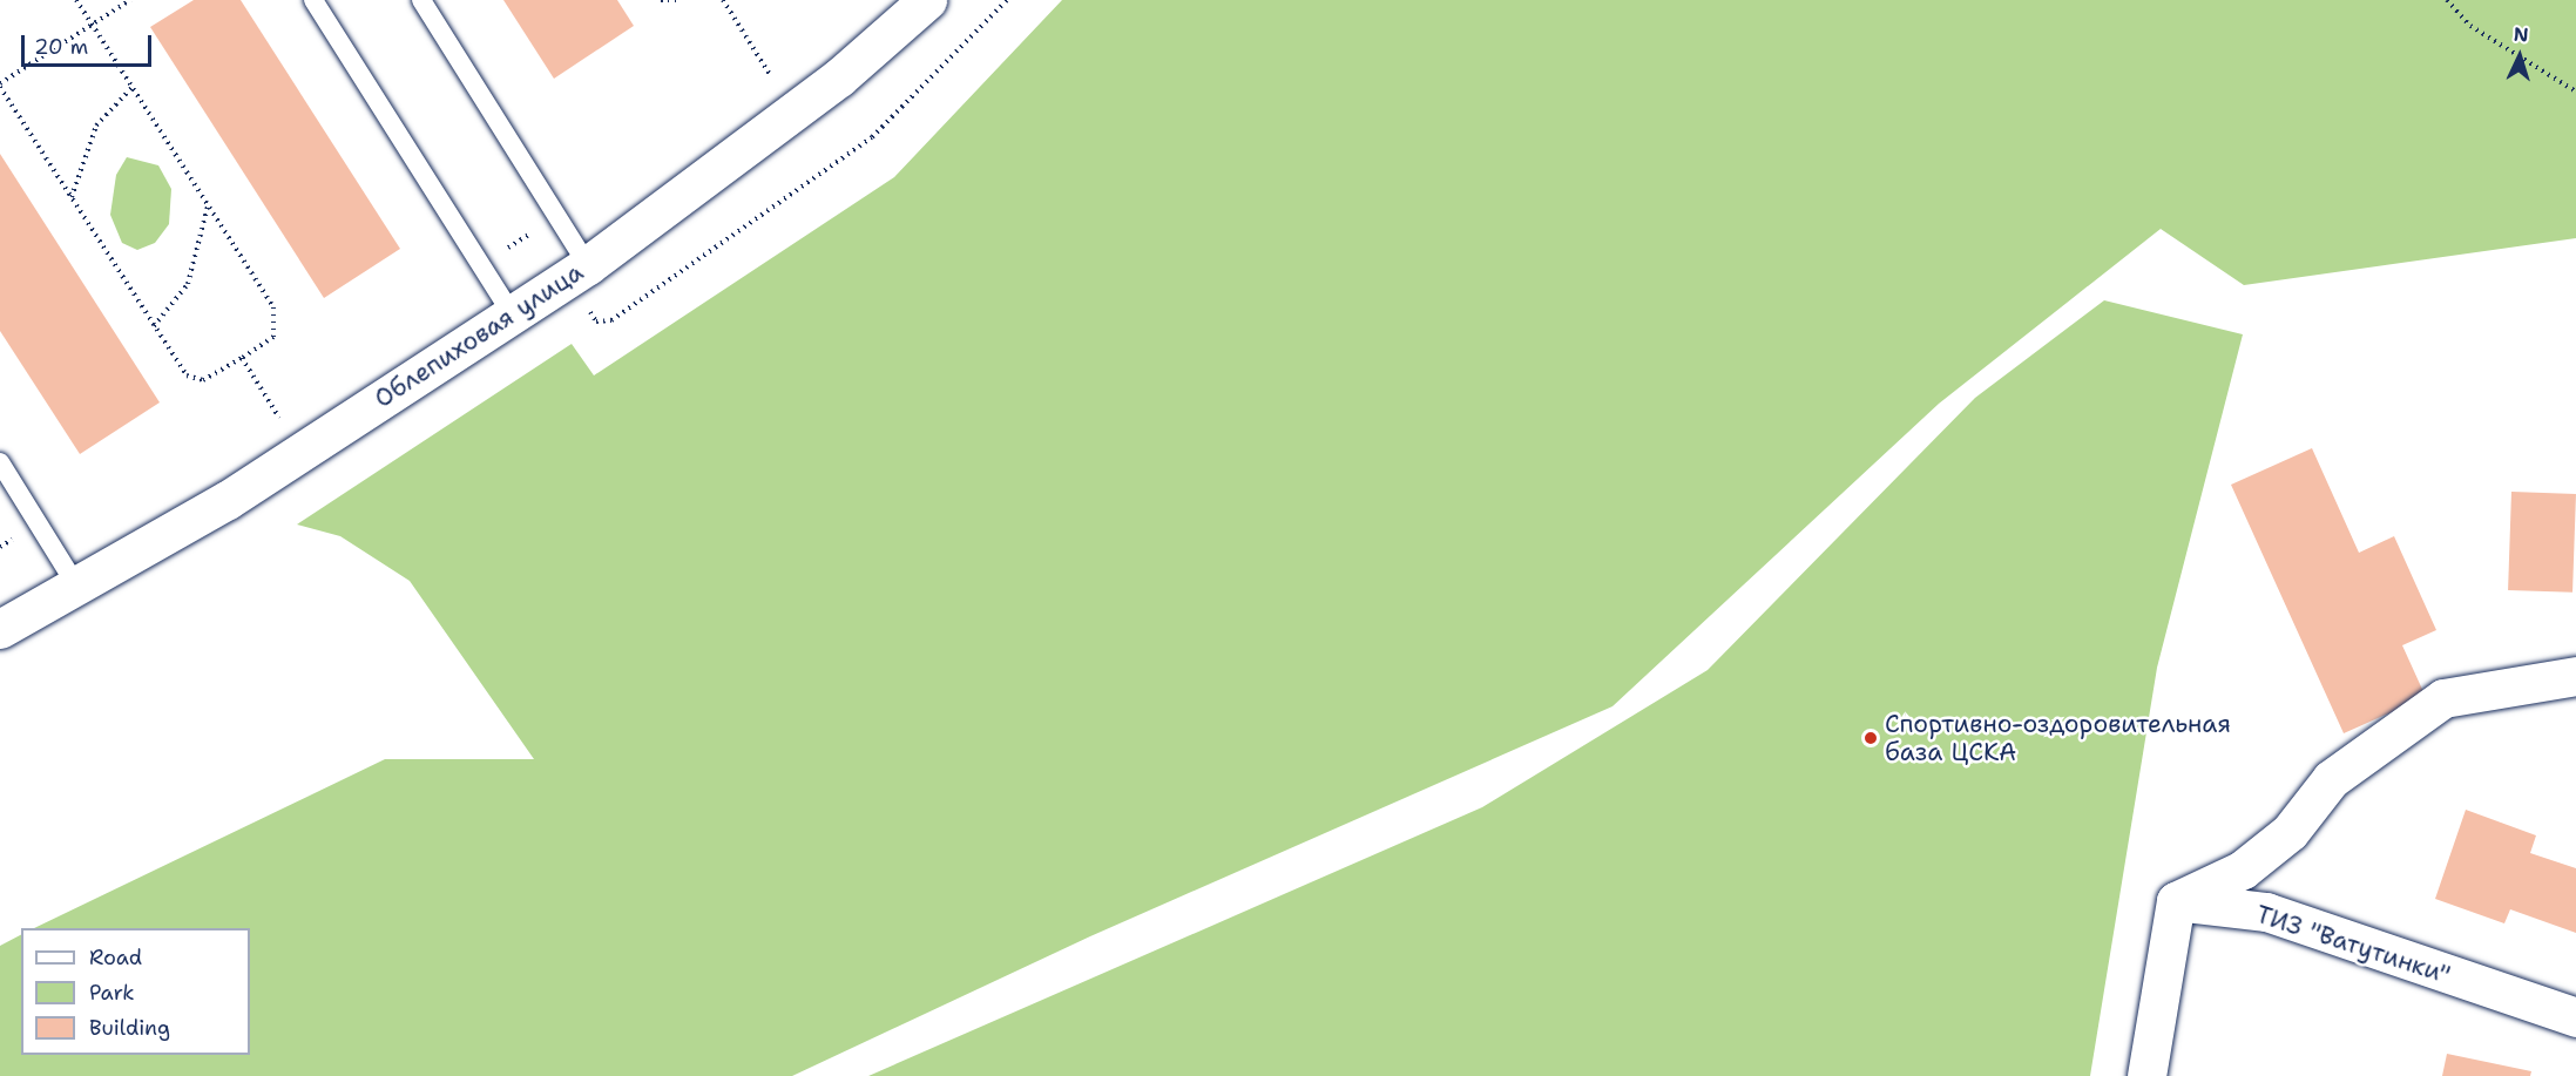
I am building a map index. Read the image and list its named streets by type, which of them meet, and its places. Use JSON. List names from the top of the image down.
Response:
{
  "streets": {
    "street": ["Облепиховая улица", "ТИЗ \"Ватутинки\""]
  },
  "places": ["Спортивно-оздоровительная база ЦСКА"],
  "legend": ["Road", "Park", "Building"],
  "scale_bar": "20 m",
  "north": "top"
}
